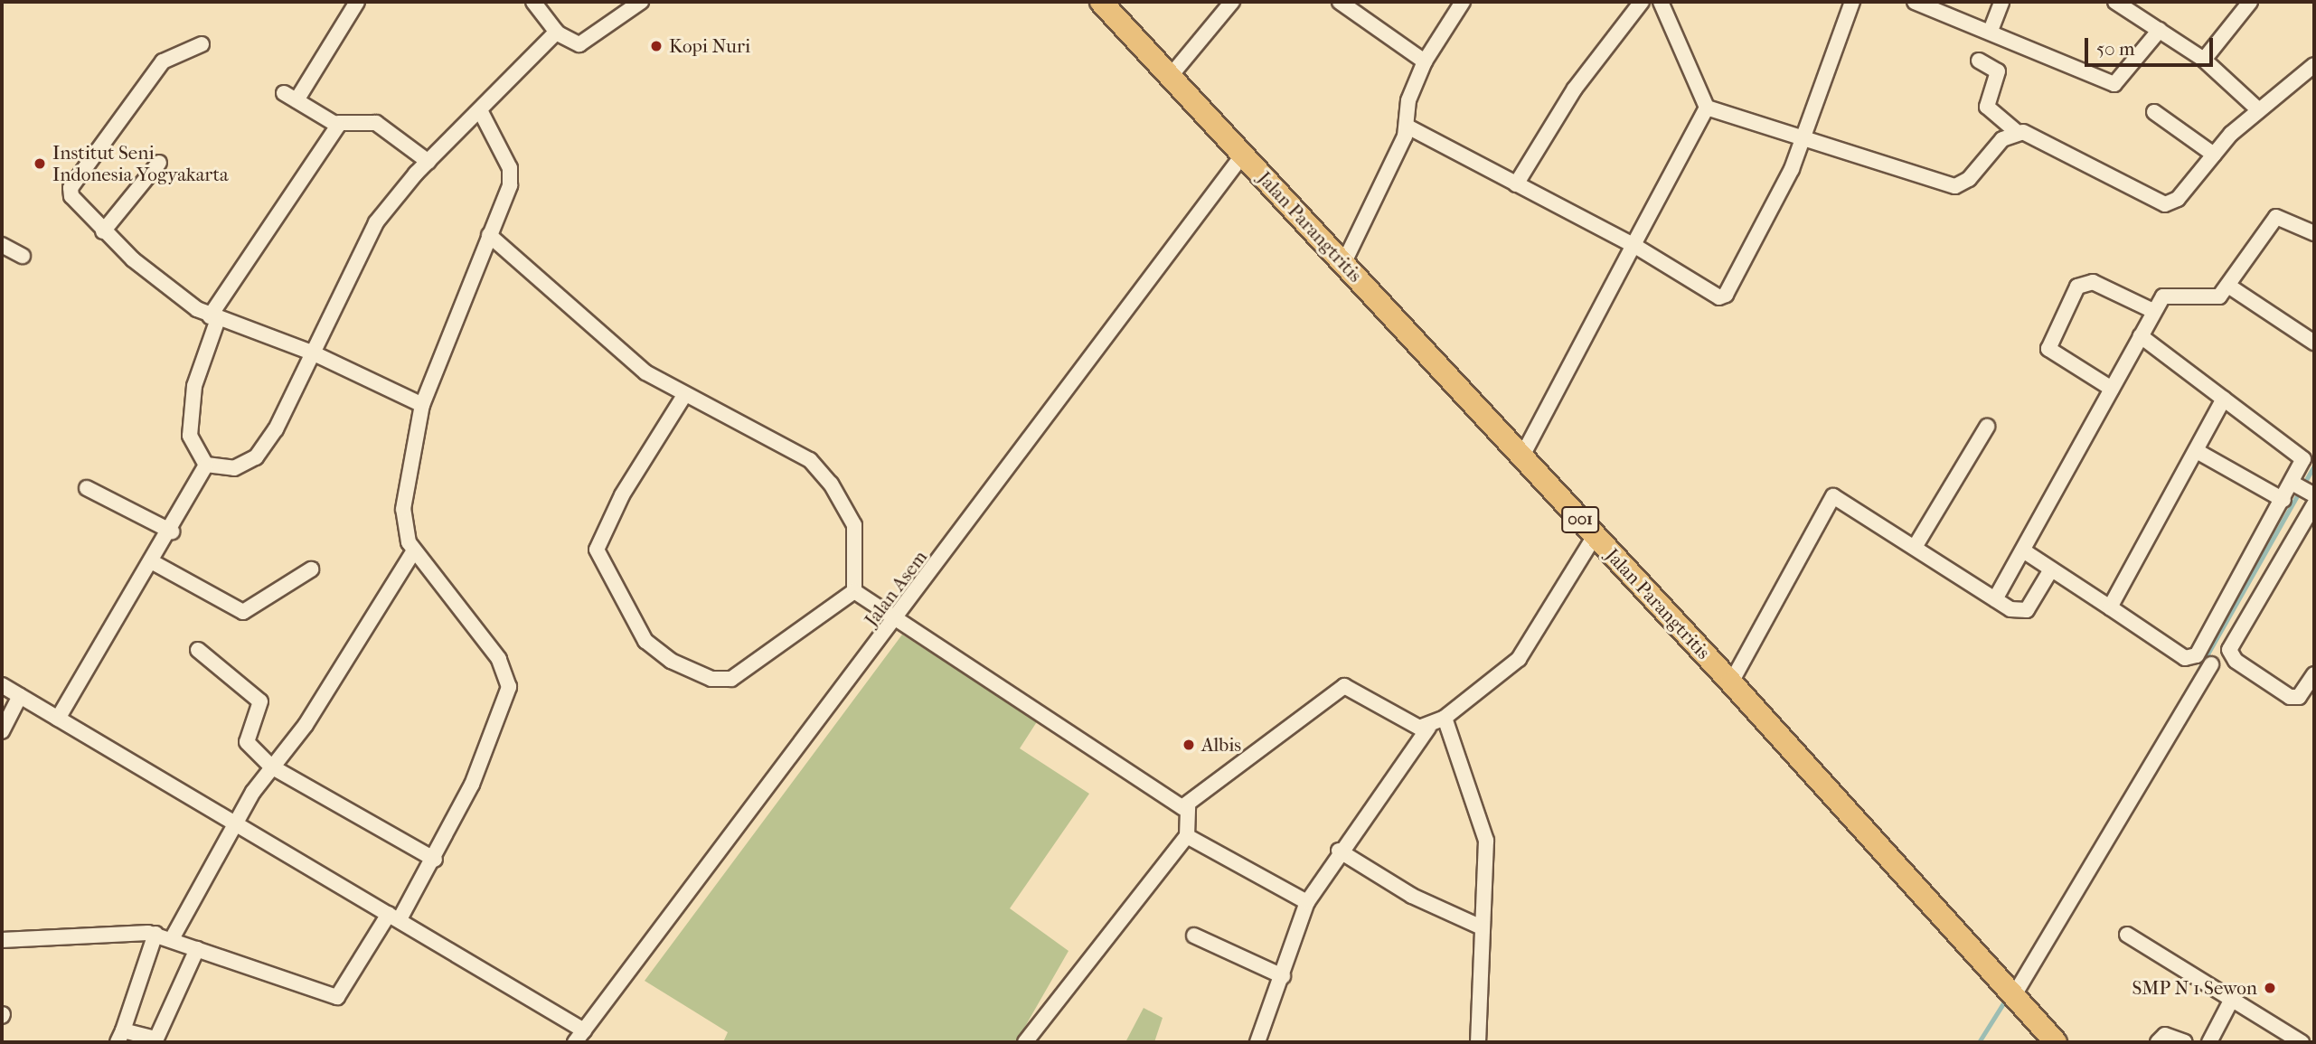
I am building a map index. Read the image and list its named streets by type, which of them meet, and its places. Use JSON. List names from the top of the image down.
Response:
{
  "streets": {
    "main road": ["Jalan Parangtritis", "001"],
    "street": ["Jalan Asem"]
  },
  "crossings": [
    ["Jalan Parangtritis", "Jalan Asem"]
  ],
  "places": [
    "Kopi Nuri",
    "Institut Seni Indonesia Yogyakarta",
    "Albis",
    "SMP N 1 Sewon"
  ],
  "scale_bar": "50 m"
}
